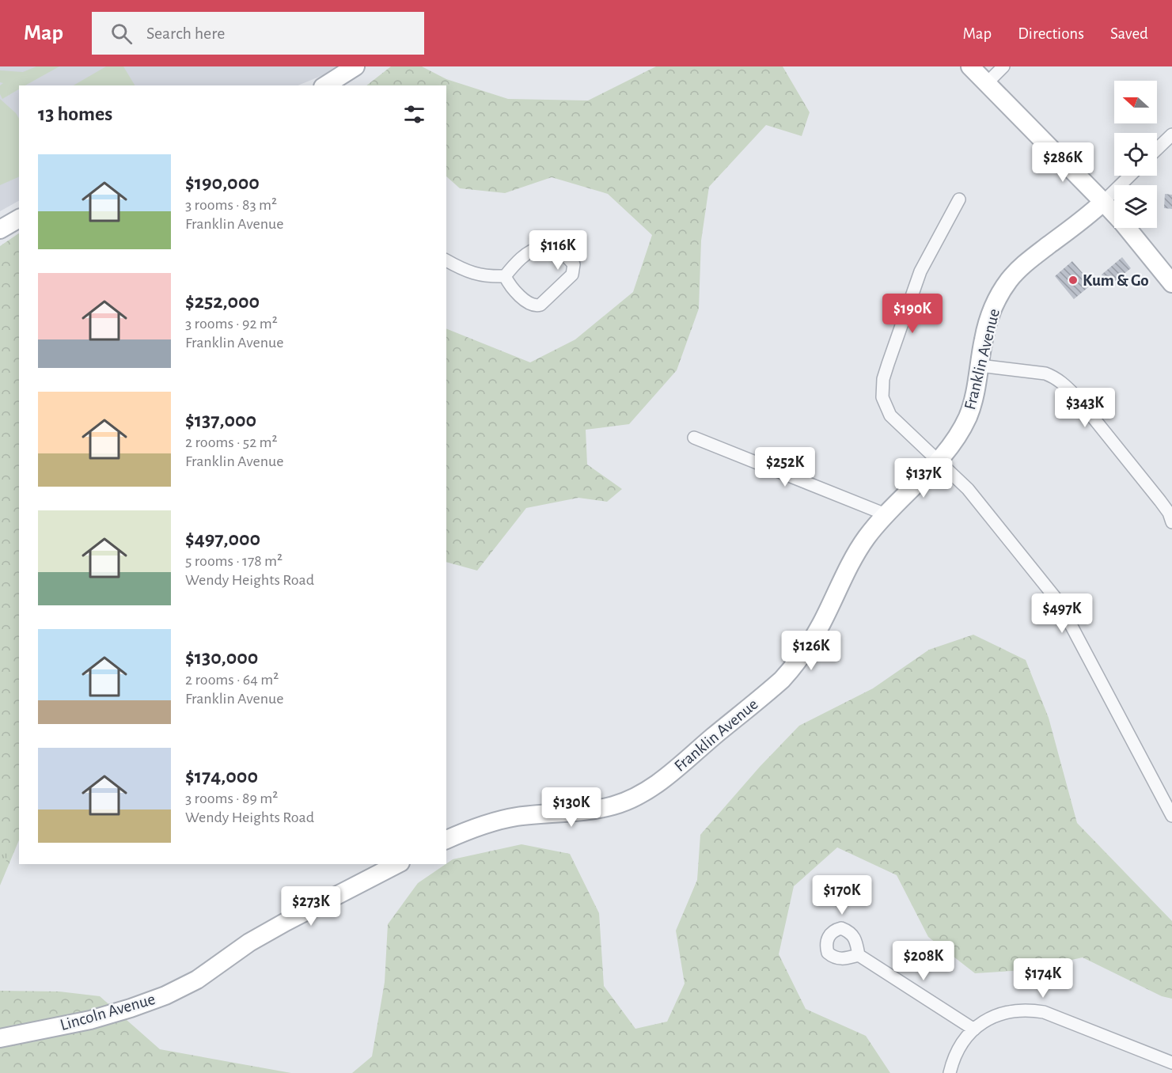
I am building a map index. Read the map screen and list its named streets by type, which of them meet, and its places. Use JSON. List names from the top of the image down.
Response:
{
  "streets": {
    "street": ["Franklin Avenue", "Lincoln Avenue"]
  },
  "places": ["Kum & Go"],
  "north": "left",
  "page": {
    "header": "Map",
    "search": "Search here",
    "nav": ["Map", "Directions", "Saved"],
    "heading": "13 homes",
    "price": [
      "$286K",
      "$116K",
      "$190K",
      "$343K",
      "$252K",
      "$137K",
      "$497K",
      "$126K",
      "$130K",
      "$170K",
      "$273K",
      "$208K",
      "$174K"
    ],
    "list": [
      {
        "name": "$190,000",
        "note": "3 rooms · 83 m² · Franklin Avenue"
      },
      {
        "name": "$252,000",
        "note": "3 rooms · 92 m² · Franklin Avenue"
      },
      {
        "name": "$137,000",
        "note": "2 rooms · 52 m² · Franklin Avenue"
      },
      {
        "name": "$497,000",
        "note": "5 rooms · 178 m² · Wendy Heights Road"
      },
      {
        "name": "$130,000",
        "note": "2 rooms · 64 m² · Franklin Avenue"
      },
      {
        "name": "$174,000",
        "note": "3 rooms · 89 m² · Wendy Heights Road"
      }
    ]
  }
}
